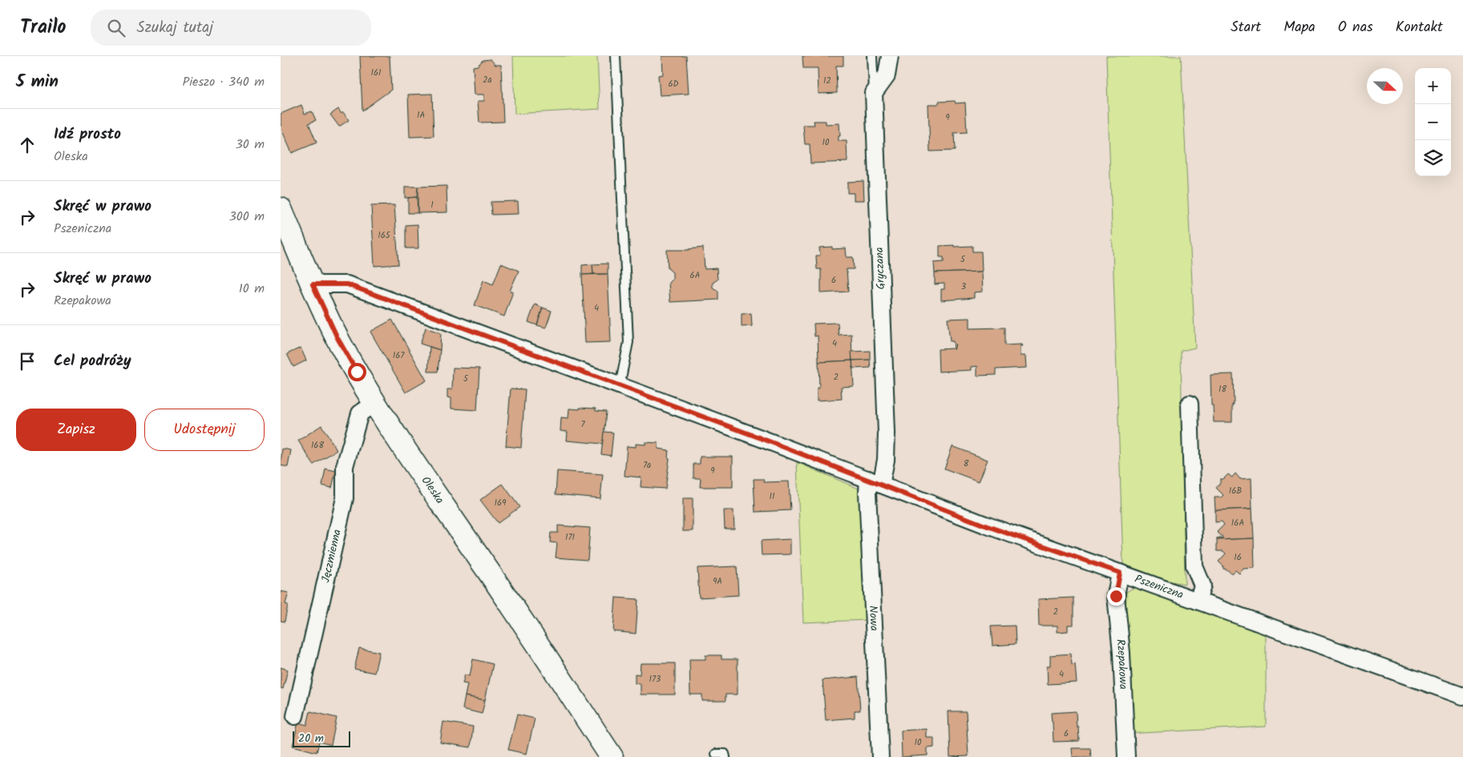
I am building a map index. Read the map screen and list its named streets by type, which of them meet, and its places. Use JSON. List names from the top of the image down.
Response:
{
  "streets": {
    "main road": ["Oleska"],
    "street": [
      "Gryczana",
      "Jęczmienna",
      "Pszeniczna",
      "Nowa",
      "Rzepakowa"
    ]
  },
  "crossings": [
    ["Gryczana", "Pszeniczna"],
    ["Gryczana", "Nowa"],
    ["Oleska", "Jęczmienna"],
    ["Oleska", "Pszeniczna"],
    ["Pszeniczna", "Nowa"],
    ["Pszeniczna", "Rzepakowa"]
  ],
  "house_numbers": [
    "161",
    "2a",
    "12",
    "6D",
    "1A",
    "9",
    "10",
    "1",
    "165",
    "5",
    "6A",
    "6",
    "3",
    "4",
    "4",
    "1",
    "167",
    "2",
    "5",
    "18",
    "7",
    "168",
    "8",
    "7a",
    "9",
    "16B",
    "11",
    "169",
    "16A",
    "171",
    "16",
    "9A",
    "2",
    "4",
    "173",
    "6",
    "10"
  ],
  "scale_bar": "20 m",
  "north": "right",
  "page": {
    "header": "Trailo",
    "search": "Szukaj tutaj",
    "nav": [
      "Start",
      "Mapa",
      "O nas",
      "Kontakt"
    ],
    "heading": ["5 min", "Pieszo · 340 m"],
    "map_buttons": ["+", "−"],
    "list": [
      ["Idź prosto", "Oleska", "30 m"],
      ["Skręć w prawo", "Pszeniczna", "300 m"],
      ["Skręć w prawo", "Rzepakowa", "10 m"],
      "Cel podróży"
    ],
    "buttons": ["Zapisz", "Udostępnij"],
    "scale": "20 m"
  }
}
